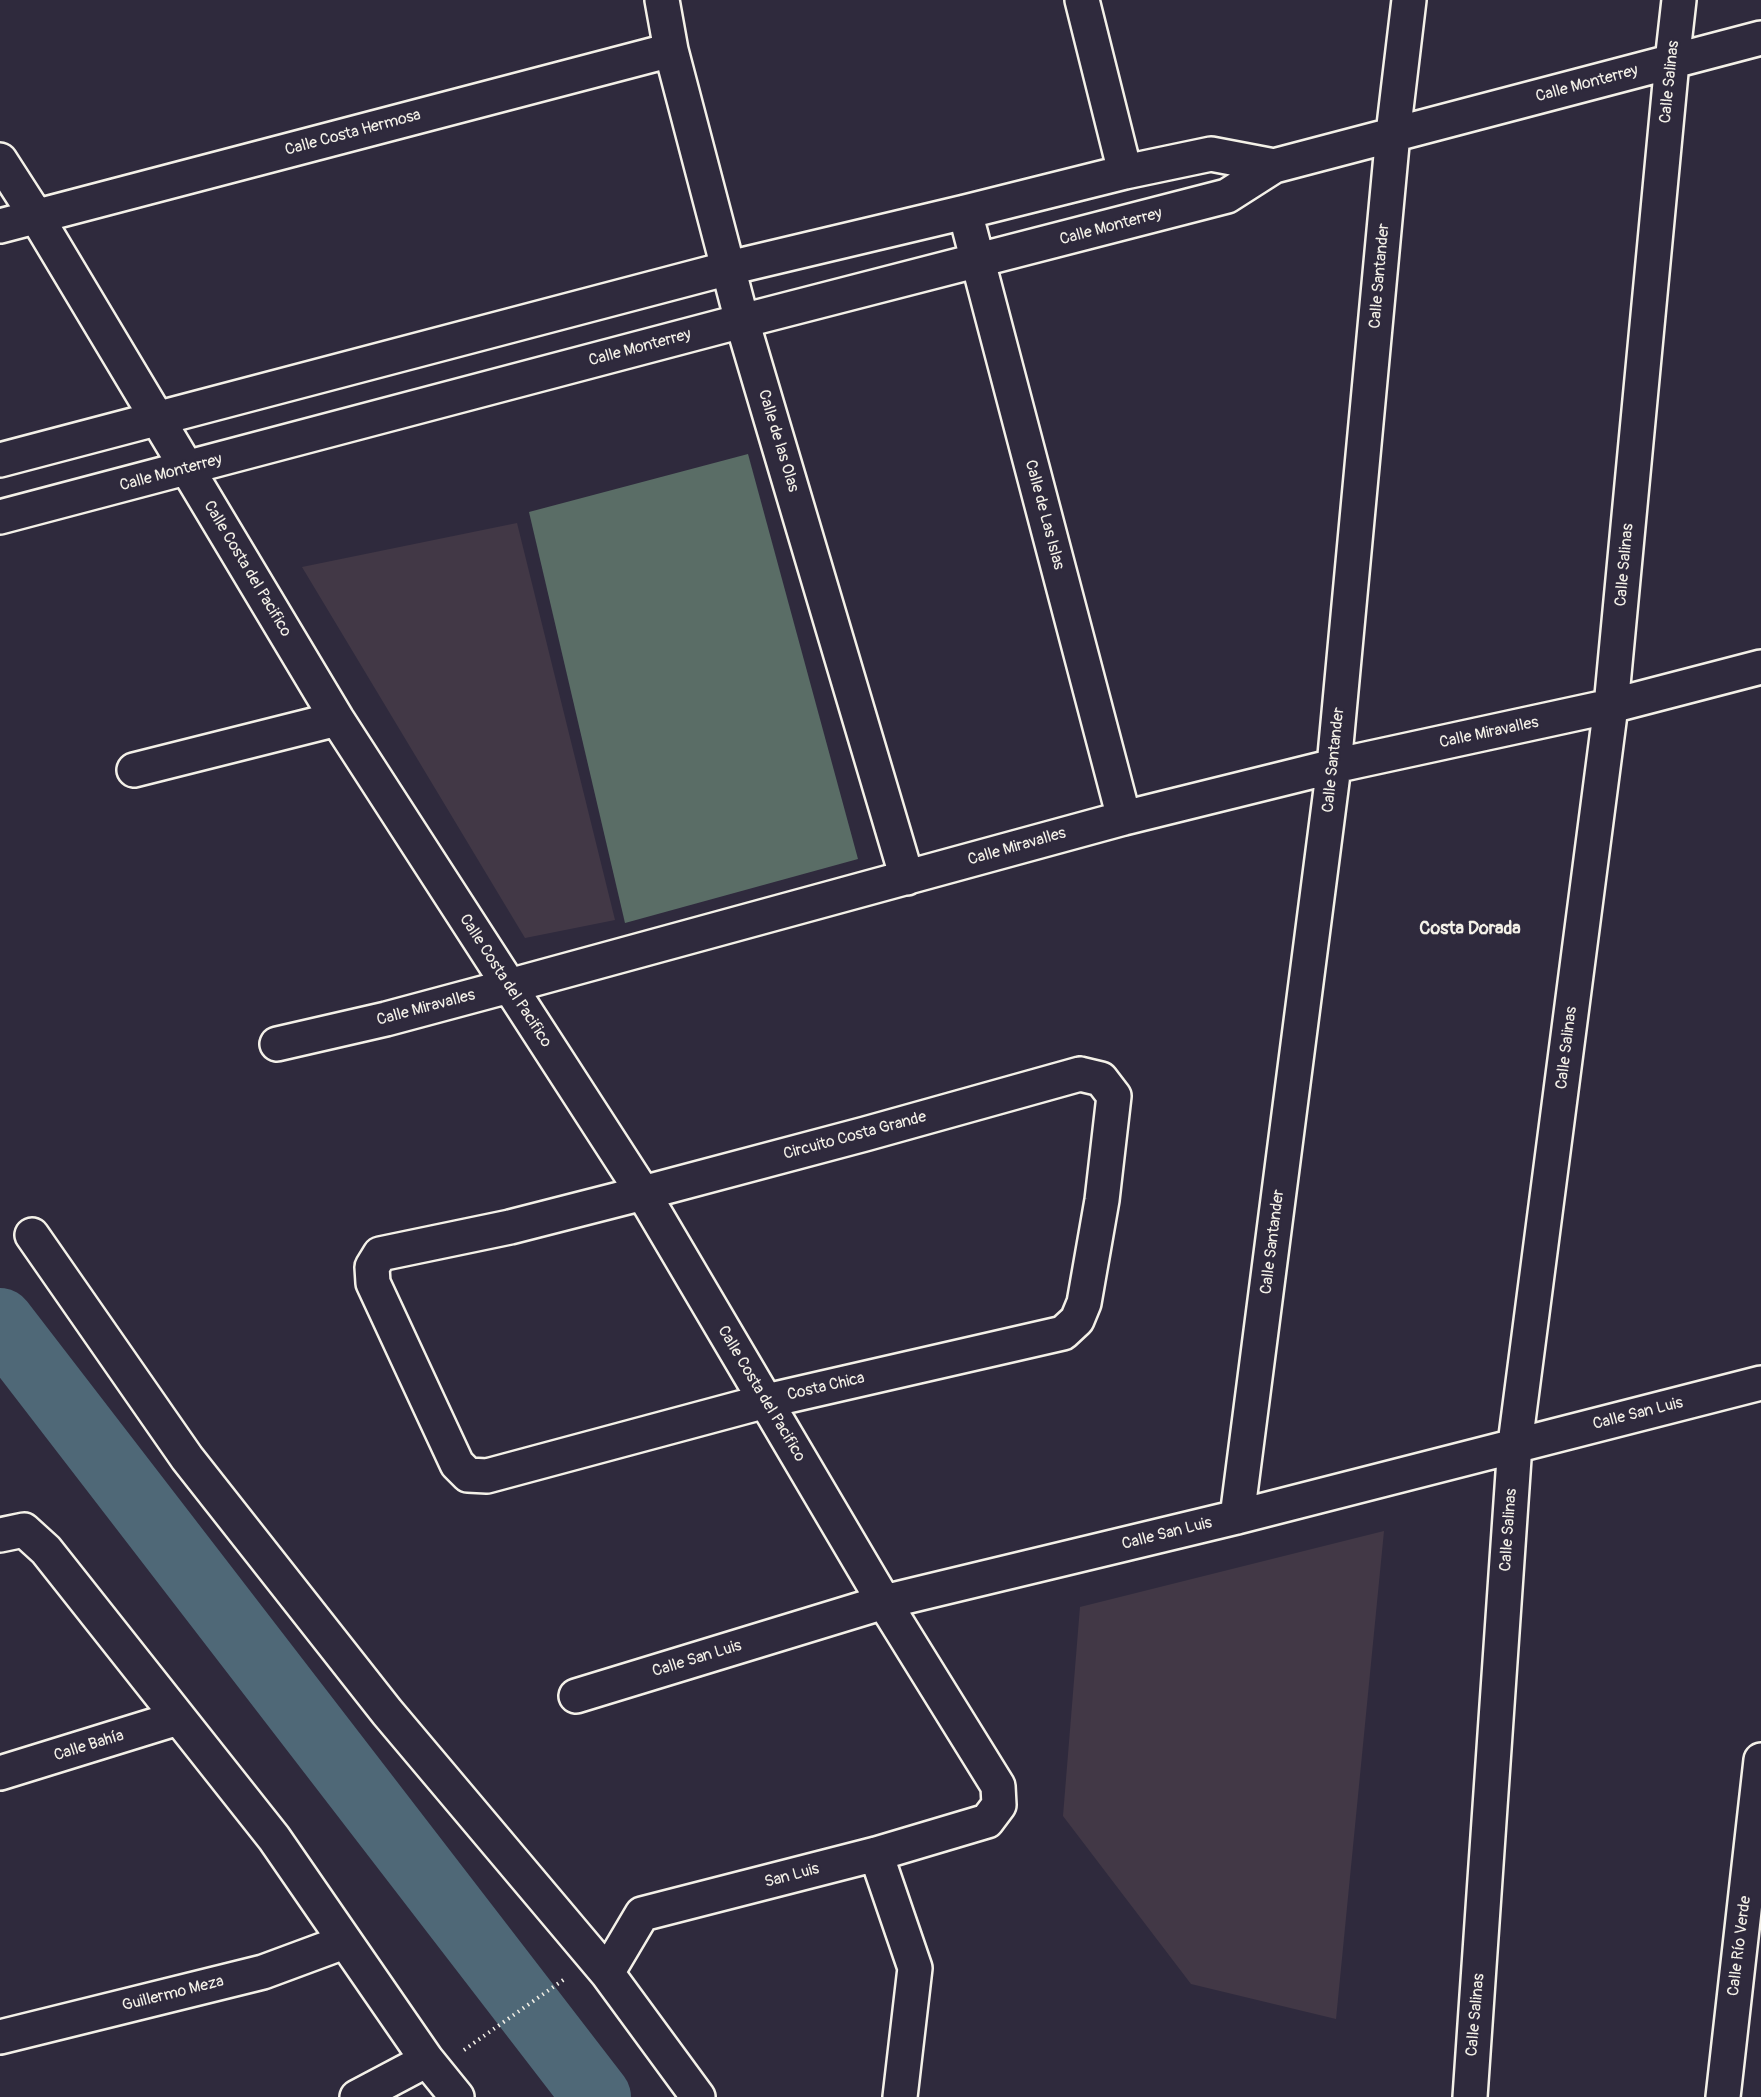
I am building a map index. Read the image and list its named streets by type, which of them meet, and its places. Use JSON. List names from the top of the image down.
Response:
{
  "streets": {
    "street": [
      "Calle Salinas",
      "Calle Monterrey",
      "Calle Costa Hermosa",
      "Calle Santander",
      "Calle de las Olas",
      "Calle de Las Islas",
      "Calle Costa del Pacifico",
      "Calle Miravalles",
      "Circuito Costa Grande",
      "Costa Chica",
      "Calle San Luis",
      "Calle Bahía",
      "San Luis",
      "Calle Río Verde",
      "Guillermo Meza"
    ]
  },
  "crossings": [
    ["Calle Salinas", "Calle Monterrey"],
    ["Calle Salinas", "Calle Miravalles"],
    ["Calle Salinas", "Calle San Luis"],
    ["Calle Monterrey", "Calle Santander"],
    ["Calle Monterrey", "Calle de las Olas"],
    ["Calle Monterrey", "Calle de Las Islas"],
    ["Calle Monterrey", "Calle Costa del Pacifico"],
    ["Calle Costa Hermosa", "Calle de las Olas"],
    ["Calle Costa Hermosa", "Calle Costa del Pacifico"],
    ["Calle Santander", "Calle Miravalles"],
    ["Calle Santander", "Calle San Luis"],
    ["Calle de las Olas", "Calle Miravalles"],
    ["Calle de Las Islas", "Calle Miravalles"],
    ["Calle Costa del Pacifico", "Calle Miravalles"],
    ["Calle Costa del Pacifico", "Circuito Costa Grande"],
    ["Calle Costa del Pacifico", "Costa Chica"],
    ["Calle Costa del Pacifico", "Calle San Luis"],
    ["Calle Costa del Pacifico", "San Luis"],
    ["Circuito Costa Grande", "Costa Chica"]
  ],
  "districts": ["Costa Dorada"]
}
